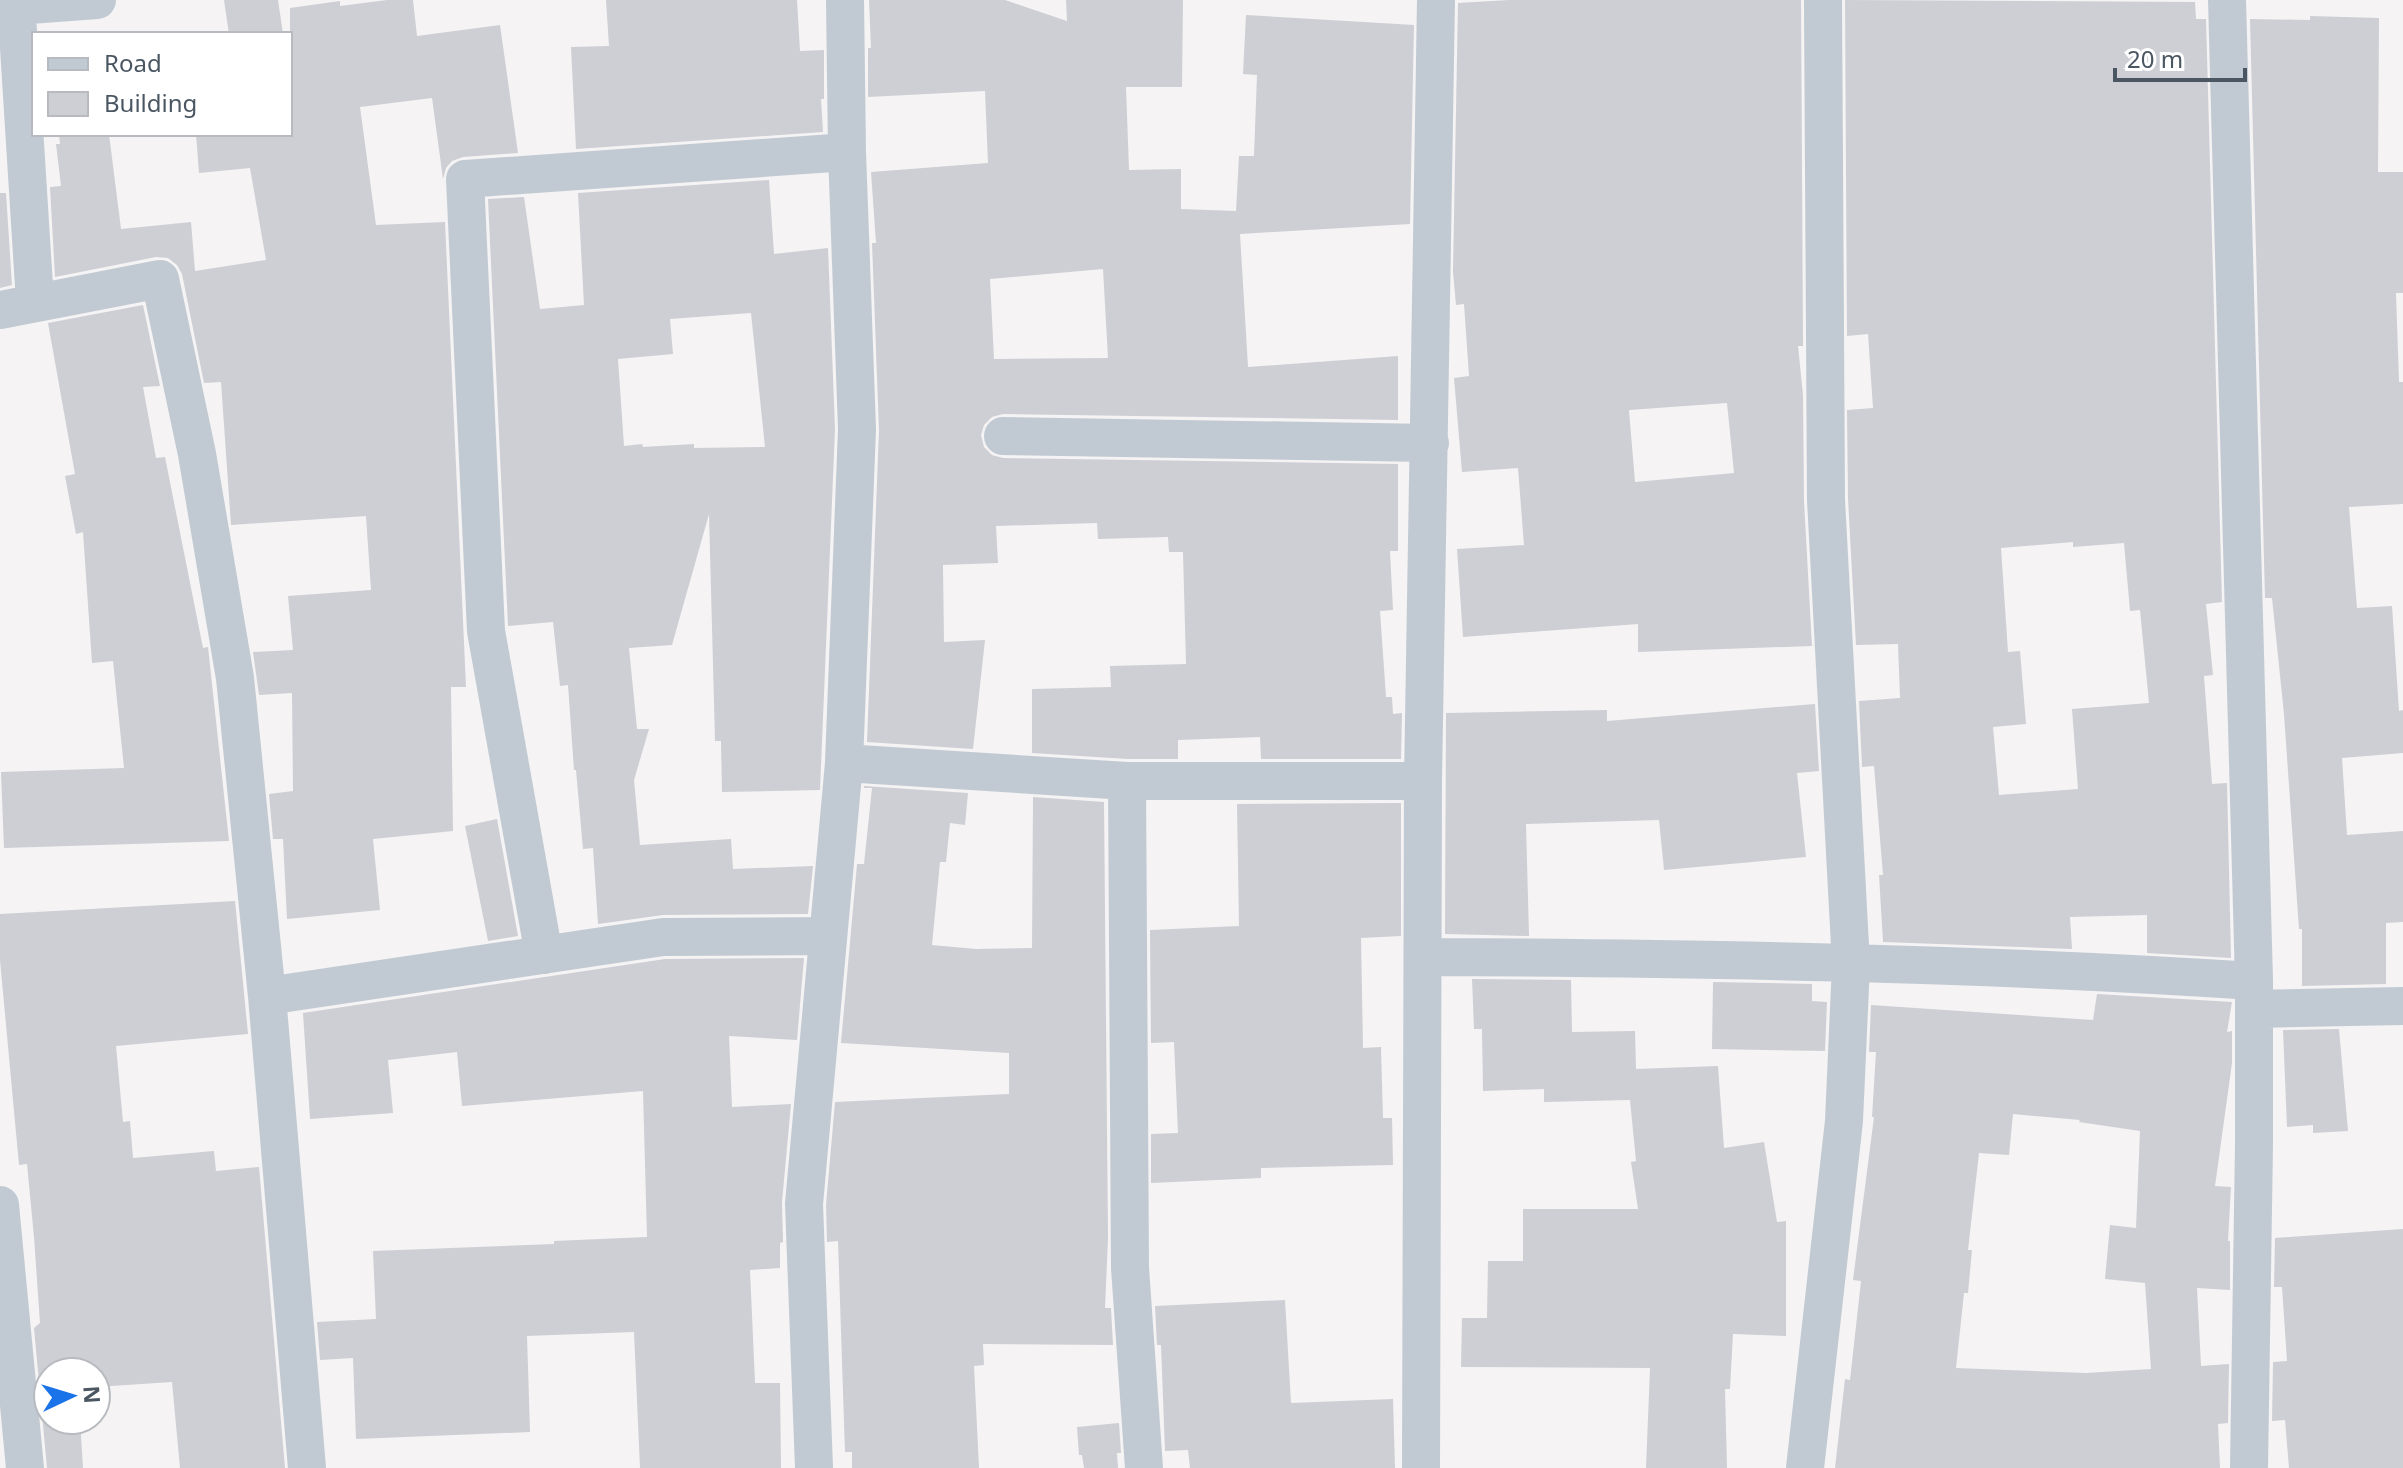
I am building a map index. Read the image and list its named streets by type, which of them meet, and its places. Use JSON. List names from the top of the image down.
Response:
{
  "legend": ["Road", "Building"],
  "scale_bar": "20 m",
  "north": "right"
}
